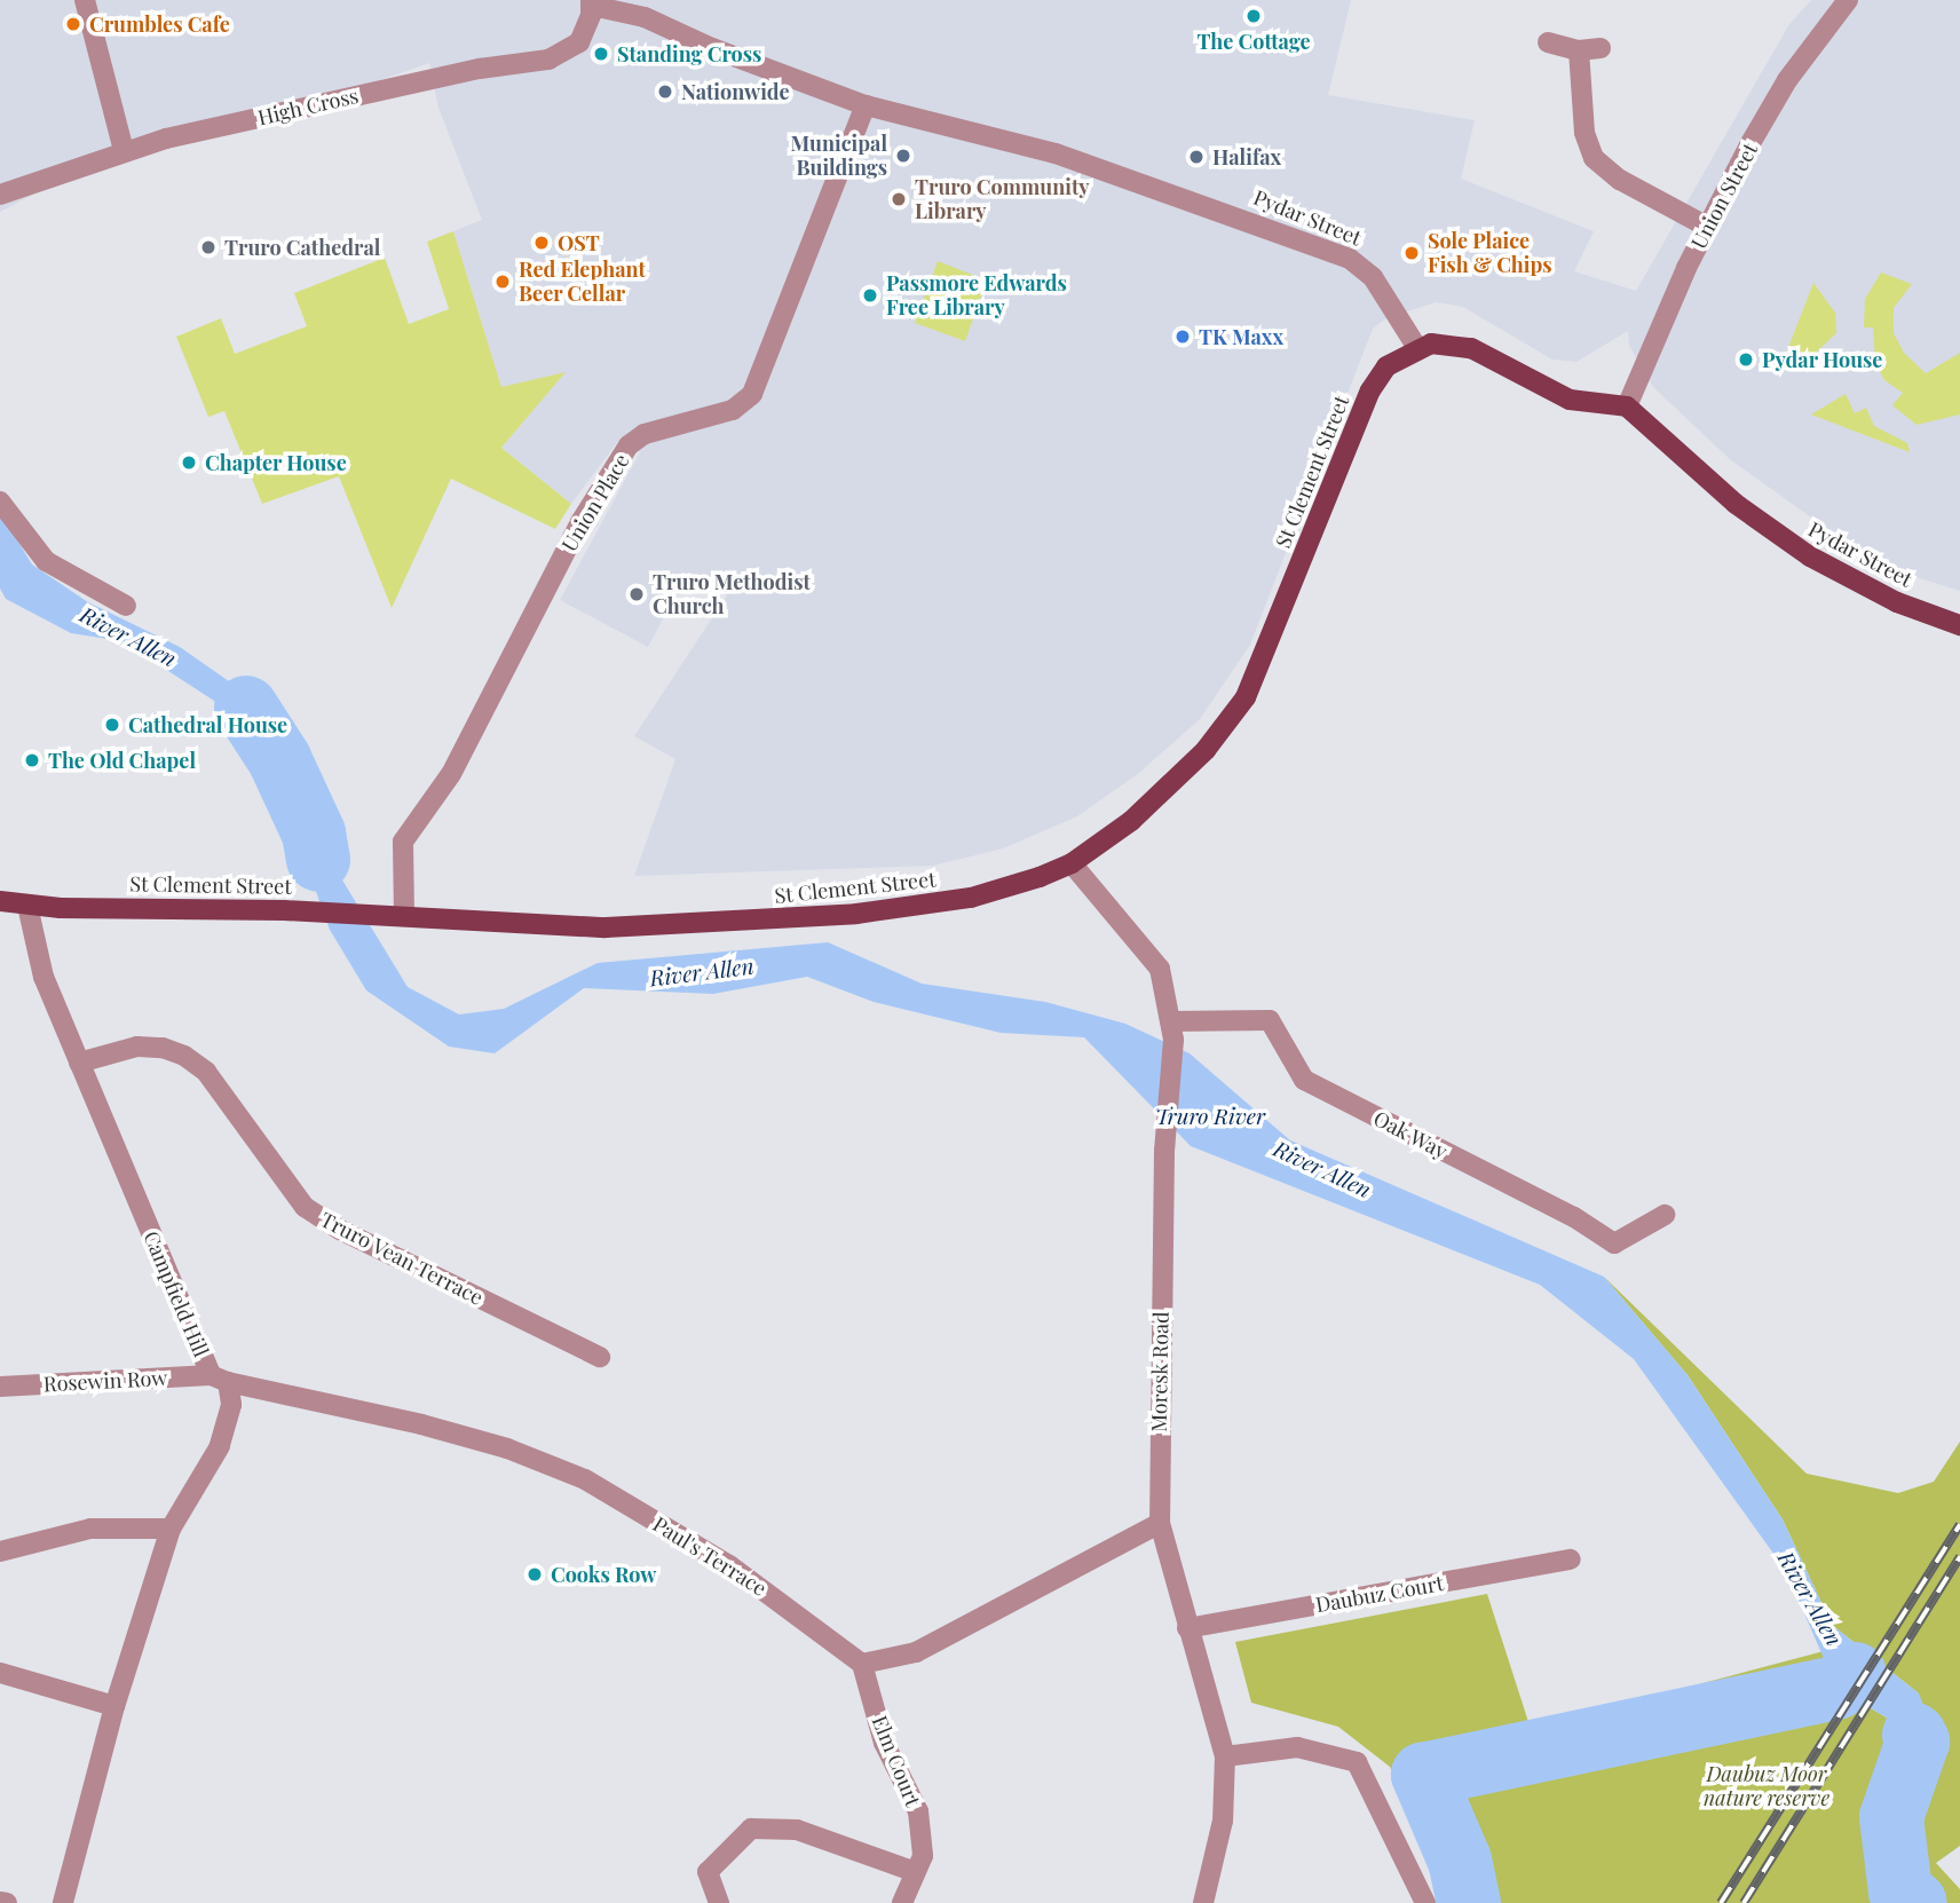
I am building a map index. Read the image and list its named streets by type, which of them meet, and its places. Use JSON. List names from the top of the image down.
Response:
{
  "streets": {
    "main road": ["Pydar Street", "St Clement Street"],
    "street": [
      "High Cross",
      "Union Street",
      "Union Place",
      "Oak Way",
      "Truro Vean Terrace",
      "Campfield Hill",
      "Moresk Road",
      "Rosewin Row",
      "Paul's Terrace",
      "Daubuz Court",
      "Elm Court"
    ]
  },
  "crossings": [
    ["High Cross", "Pydar Street"],
    ["Union Street", "Pydar Street"],
    ["Pydar Street", "St Clement Street"],
    ["Pydar Street", "Union Place"],
    ["St Clement Street", "Union Place"],
    ["St Clement Street", "Campfield Hill"],
    ["St Clement Street", "Moresk Road"],
    ["Oak Way", "Moresk Road"],
    ["Truro Vean Terrace", "Campfield Hill"],
    ["Campfield Hill", "Rosewin Row"],
    ["Campfield Hill", "Paul's Terrace"],
    ["Moresk Road", "Daubuz Court"],
    ["Rosewin Row", "Paul's Terrace"],
    ["Paul's Terrace", "Elm Court"]
  ],
  "water": ["River Allen", "Truro River"],
  "parks": ["Daubuz Moor nature reserve"],
  "places": [
    "The Cottage",
    "Crumbles Cafe",
    "Standing Cross",
    "Nationwide",
    "Municipal Buildings",
    "Halifax",
    "Truro Community Library",
    "OST",
    "Truro Cathedral",
    "Sole Plaice Fish & Chips",
    "Red Elephant Beer Cellar",
    "Passmore Edwards Free Library",
    "TK Maxx",
    "Pydar House",
    "Chapter House",
    "Truro Methodist Church",
    "Cathedral House",
    "The Old Chapel",
    "Cooks Row"
  ]
}
